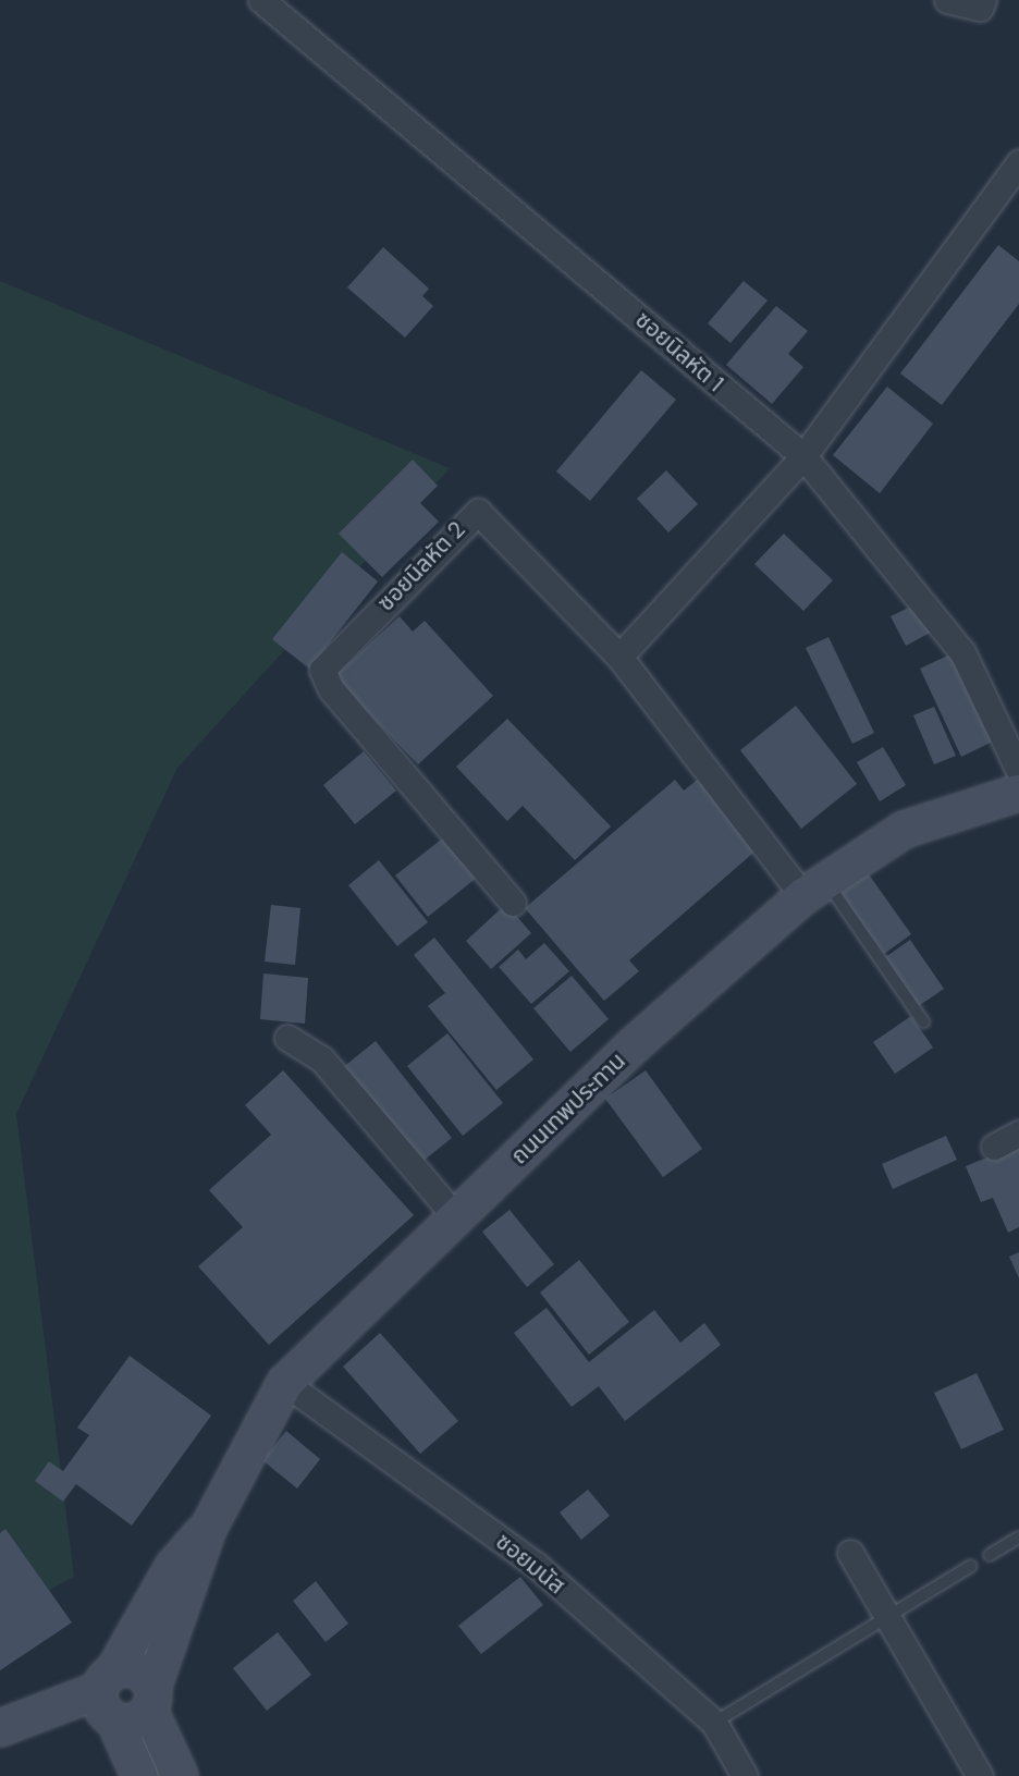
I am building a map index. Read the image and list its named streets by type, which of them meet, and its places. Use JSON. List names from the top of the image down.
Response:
{
  "streets": {
    "street": [
      "ซอยนิลหัต 1",
      "ซอยนิลหัต 2",
      "ถนนเทพประทาน",
      "ซอยมนัส"
    ]
  },
  "crossings": [
    ["ซอยนิลหัต 2", "ถนนเทพประทาน"],
    ["ถนนเทพประทาน", "ซอยมนัส"]
  ]
}
